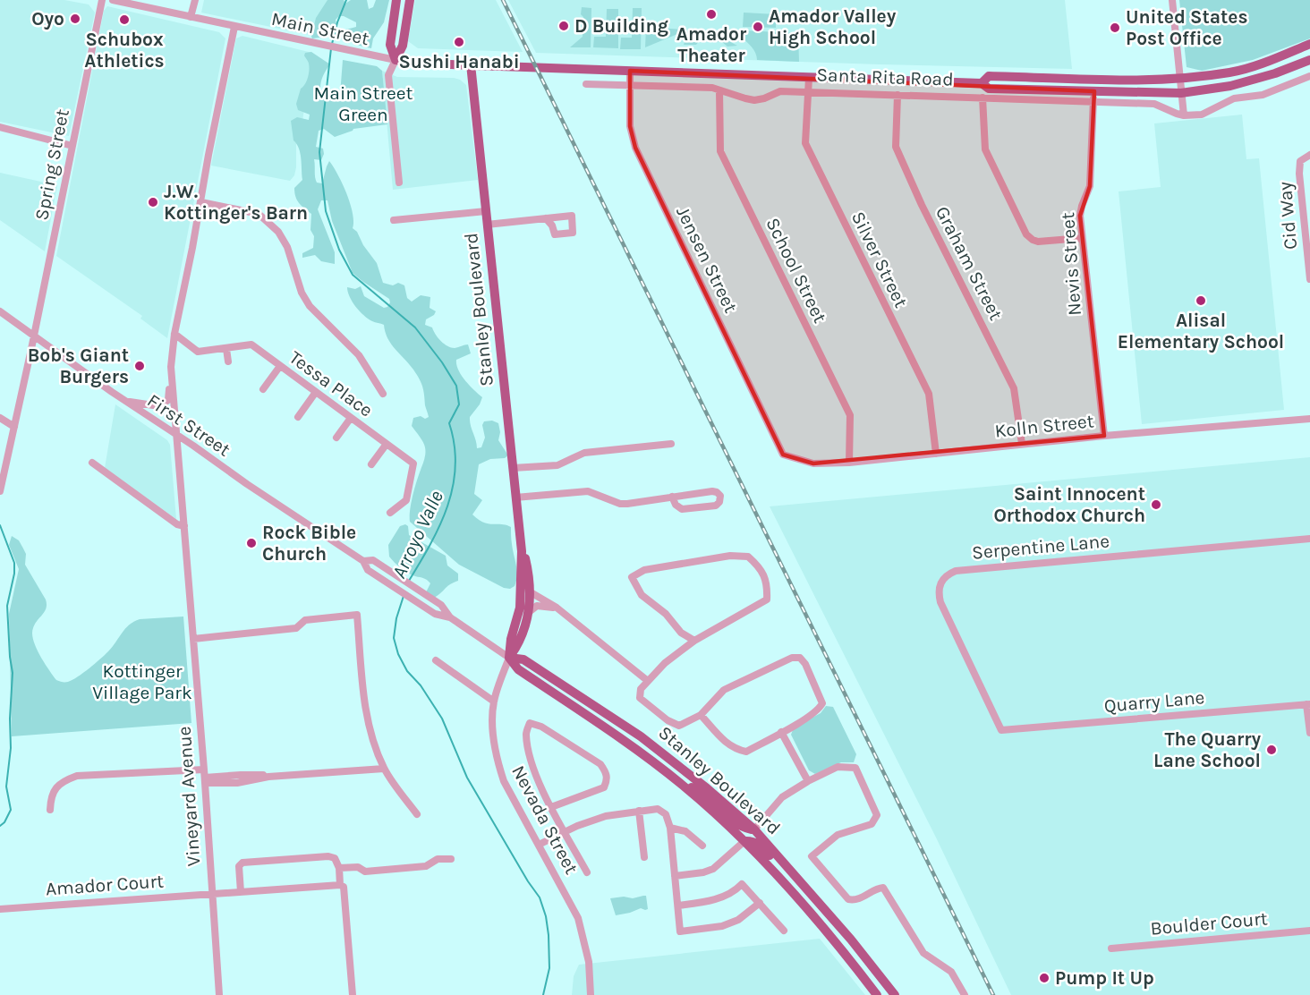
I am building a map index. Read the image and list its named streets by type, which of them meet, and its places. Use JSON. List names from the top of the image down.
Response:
{
  "streets": {
    "main road": ["Santa Rita Road", "Stanley Boulevard"],
    "street": [
      "Main Street",
      "Spring Street",
      "Cid Way",
      "Jensen Street",
      "Silver Street",
      "Graham Street",
      "Nevis Street",
      "School Street",
      "Tessa Place",
      "First Street",
      "Kolln Street",
      "Serpentine Lane",
      "Quarry Lane",
      "Vineyard Avenue",
      "Nevada Street",
      "Amador Court",
      "Boulder Court"
    ]
  },
  "crossings": [
    ["Main Street", "Santa Rita Road"],
    ["Santa Rita Road", "Jensen Street"],
    ["Santa Rita Road", "Silver Street"],
    ["Santa Rita Road", "Graham Street"],
    ["Santa Rita Road", "Nevis Street"],
    ["Santa Rita Road", "School Street"],
    ["Santa Rita Road", "Stanley Boulevard"],
    ["Spring Street", "First Street"],
    ["Jensen Street", "Kolln Street"],
    ["Silver Street", "Kolln Street"],
    ["Graham Street", "Kolln Street"],
    ["Nevis Street", "Kolln Street"],
    ["School Street", "Kolln Street"],
    ["Stanley Boulevard", "First Street"],
    ["Stanley Boulevard", "Nevada Street"],
    ["First Street", "Vineyard Avenue"],
    ["First Street", "Nevada Street"],
    ["Serpentine Lane", "Quarry Lane"],
    ["Vineyard Avenue", "Amador Court"]
  ],
  "water": ["Arroyo Valle"],
  "parks": ["Main Street Green", "Kottinger Village Park"],
  "places": [
    "Amador Theater",
    "Oyo",
    "Schubox Athletics",
    "D Building",
    "Amador Valley High School",
    "United States Post Office",
    "Sushi Hanabi",
    "J.W. Kottinger's Barn",
    "Alisal Elementary School",
    "Bob's Giant Burgers",
    "Saint Innocent Orthodox Church",
    "Rock Bible Church",
    "The Quarry Lane School",
    "Pump It Up"
  ]
}
